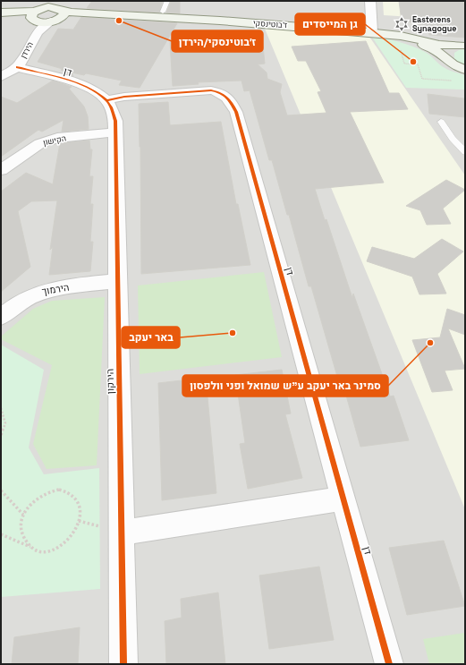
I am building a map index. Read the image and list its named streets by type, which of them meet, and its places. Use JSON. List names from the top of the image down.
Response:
{
  "streets": {
    "street": [
      "ז'בוטינסקי",
      "הירדן",
      "דן",
      "הקישון",
      "הירמוך",
      "הירקון"
    ]
  },
  "crossings": [
    ["ז'בוטינסקי", "הירדן"],
    ["הירדן", "דן"],
    ["דן", "הירקון"],
    ["הקישון", "הירקון"],
    ["הירמוך", "הירקון"]
  ],
  "places": {
    "other": [
      "ז׳בוטינסקי/הירדן",
      "גן המייסדים",
      "באר יעקב",
      "סמינר באר יעקב ע\"ש שמואל ופני וולפסון"
    ],
    "synagogue": ["Easterens Synagogue"]
  }
}
